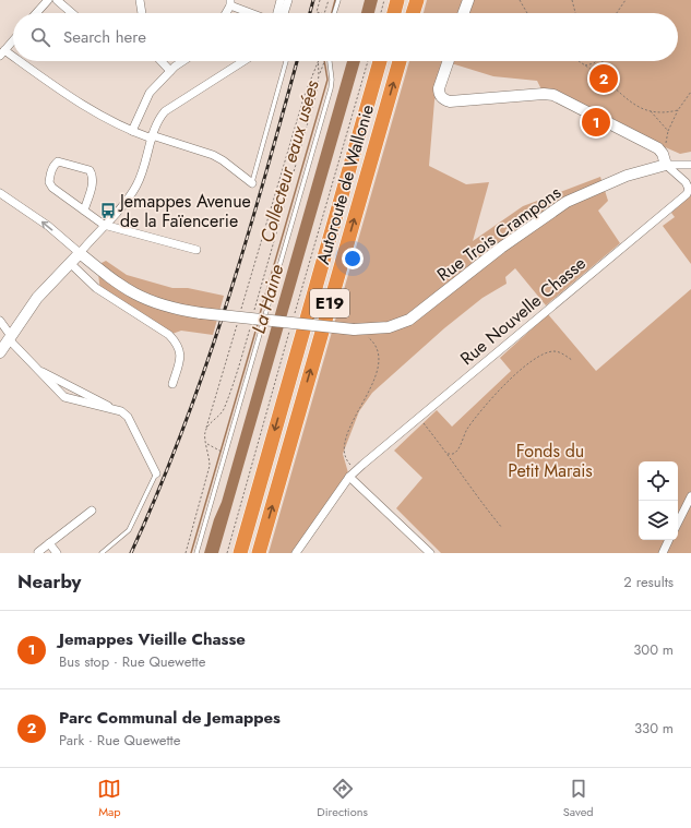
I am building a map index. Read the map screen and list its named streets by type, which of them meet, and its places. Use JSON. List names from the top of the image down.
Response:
{
  "streets": {
    "highway": ["Autoroute de Wallonie", "E19"],
    "street": ["Rue Trois Crampons", "Rue Nouvelle Chasse"]
  },
  "crossings": [
    ["Rue Trois Crampons", "Rue Nouvelle Chasse"]
  ],
  "water": ["Collecteur eaux usées", "La Haine"],
  "parks": ["Fonds du Petit Marais"],
  "places": {
    "bus stop": ["Jemappes Avenue de la Faïencerie"]
  },
  "page": {
    "search": "Search here",
    "pins": ["2", "1"],
    "heading": ["Nearby", "2 results"],
    "list": [
      {
        "mark": "1",
        "name": "Jemappes Vieille Chasse",
        "note": "Bus stop · Rue Quewette",
        "value": "300 m"
      },
      {
        "mark": "2",
        "name": "Parc Communal de Jemappes",
        "note": "Park · Rue Quewette",
        "value": "330 m"
      }
    ],
    "nav": ["Map", "Directions", "Saved"]
  }
}
